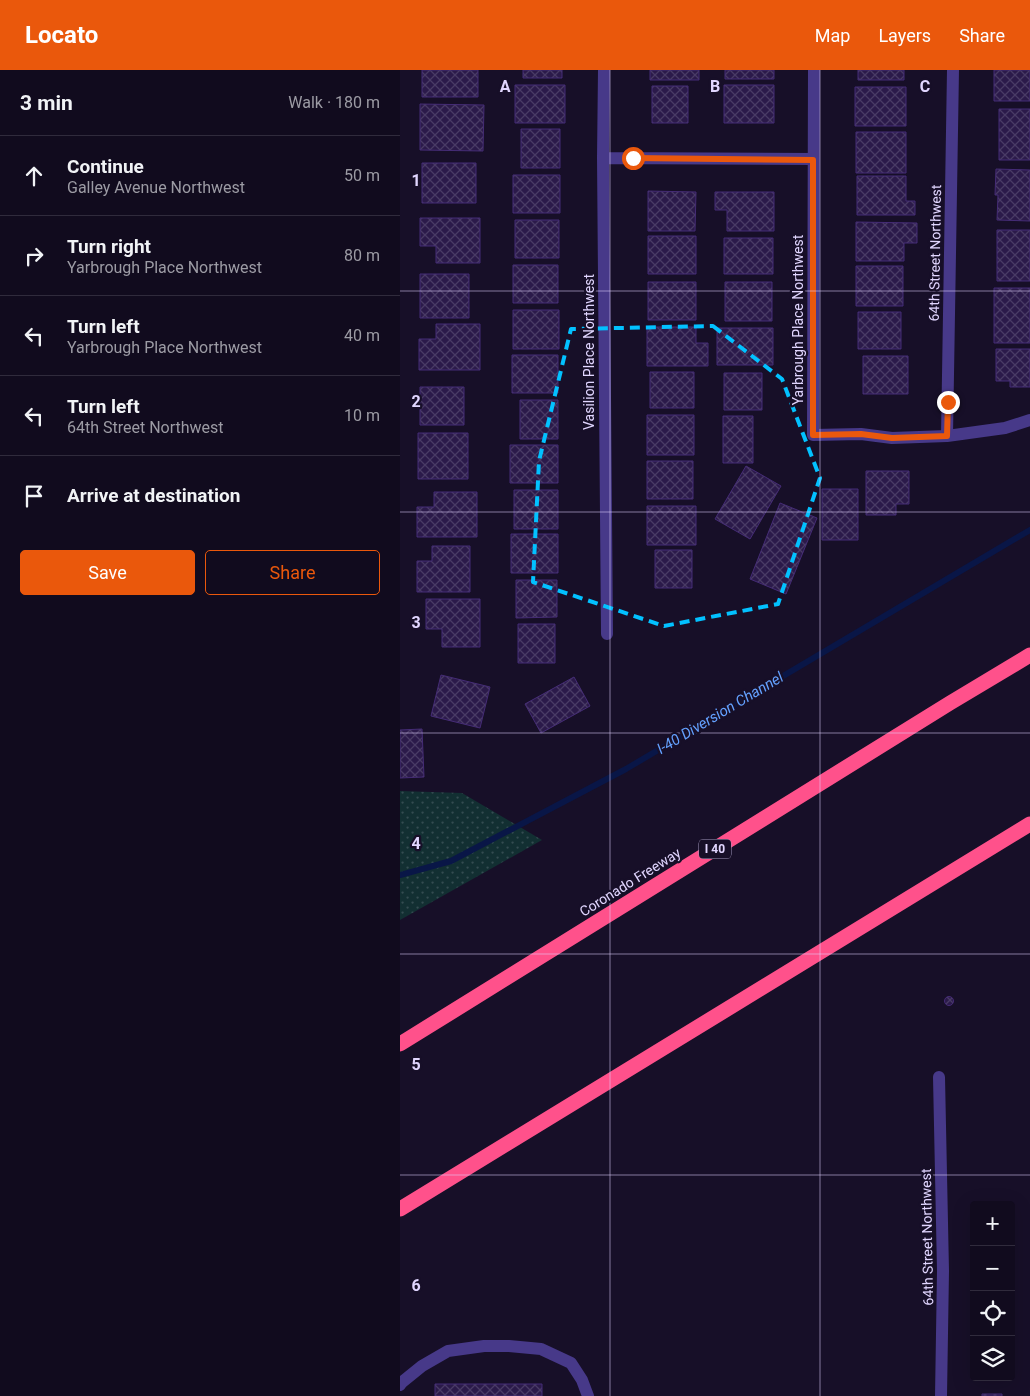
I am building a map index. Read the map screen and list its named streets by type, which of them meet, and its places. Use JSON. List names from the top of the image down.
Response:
{
  "streets": {
    "highway": ["I 40", "Coronado Freeway"],
    "street": ["64th Street Northwest", "Yarbrough Place Northwest", "Vasilion Place Northwest"]
  },
  "crossings": [
    ["64th Street Northwest", "Yarbrough Place Northwest"]
  ],
  "water": ["I-40 Diversion Channel"],
  "page": {
    "header": "Locato",
    "nav": ["Map", "Layers", "Share"],
    "heading": ["3 min", "Walk · 180 m"],
    "list": [
      ["Continue", "Galley Avenue Northwest", "50 m"],
      ["Turn right", "Yarbrough Place Northwest", "80 m"],
      ["Turn left", "Yarbrough Place Northwest", "40 m"],
      ["Turn left", "64th Street Northwest", "10 m"],
      "Arrive at destination"
    ],
    "buttons": ["Save", "Share"],
    "map_buttons": ["+", "−"]
  },
  "grid": {
    "columns": ["A", "B", "C"],
    "rows": [
      "1",
      "2",
      "3",
      "4",
      "5",
      "6"
    ]
  }
}
